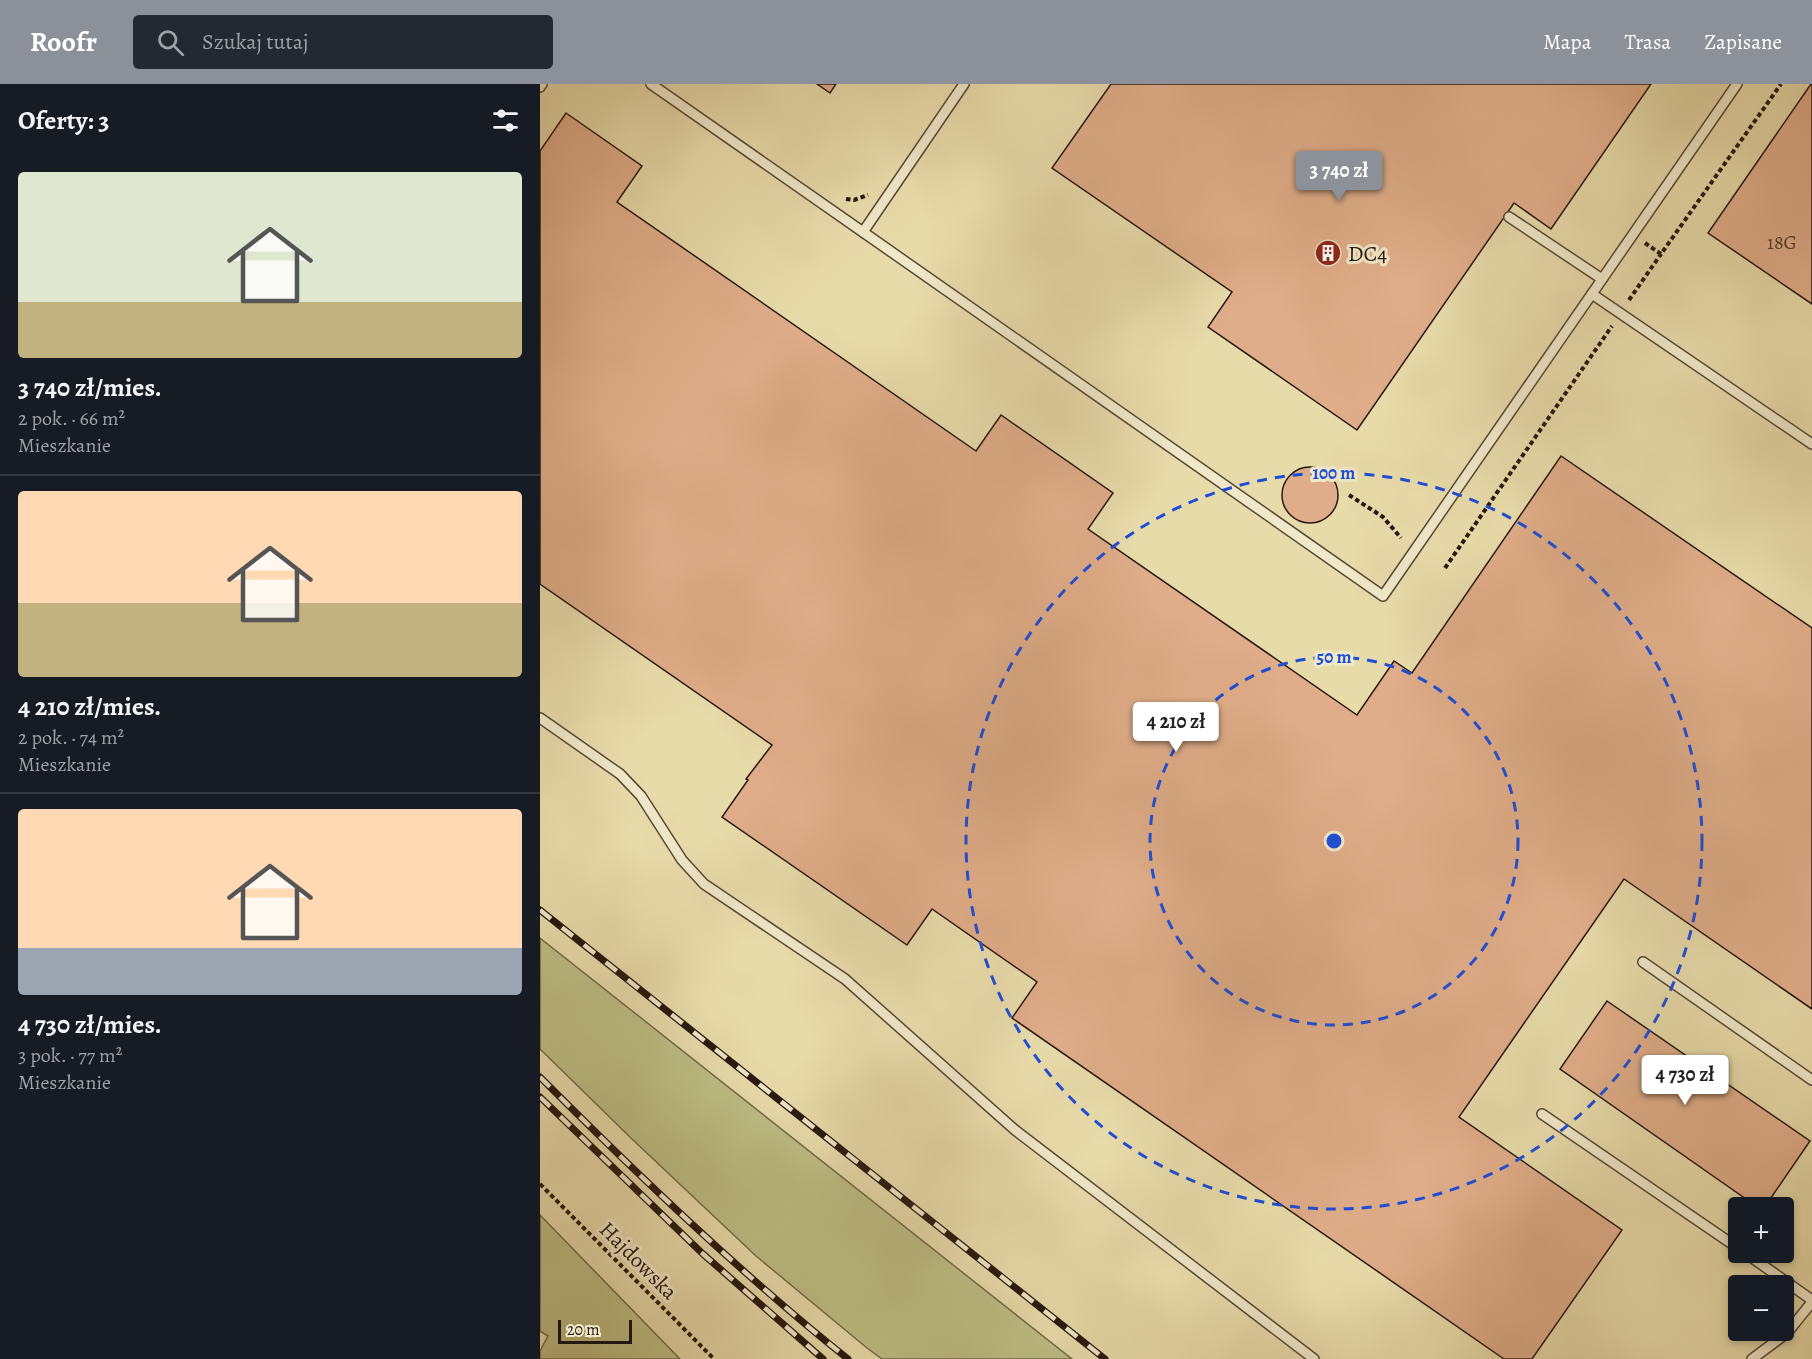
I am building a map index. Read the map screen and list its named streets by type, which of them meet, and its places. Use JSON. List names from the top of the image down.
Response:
{
  "streets": {
    "path": ["Hajdowska"]
  },
  "places": {
    "building": ["DC4"]
  },
  "house_numbers": ["18G"],
  "scale_bar": "20 m",
  "page": {
    "header": "Roofr",
    "search": "Szukaj tutaj",
    "nav": ["Mapa", "Trasa", "Zapisane"],
    "heading": "Oferty: 3",
    "price": ["3 740 zł", "4 210 zł", "4 730 zł"],
    "list": [
      {
        "name": "3 740 zł/mies.",
        "note": "2 pok. · 66 m² · Mieszkanie"
      },
      {
        "name": "4 210 zł/mies.",
        "note": "2 pok. · 74 m² · Mieszkanie"
      },
      {
        "name": "4 730 zł/mies.",
        "note": "3 pok. · 77 m² · Mieszkanie"
      }
    ],
    "map_buttons": ["+", "−"],
    "scale": "20 m"
  },
  "rings": ["100 m", "50 m"]
}
